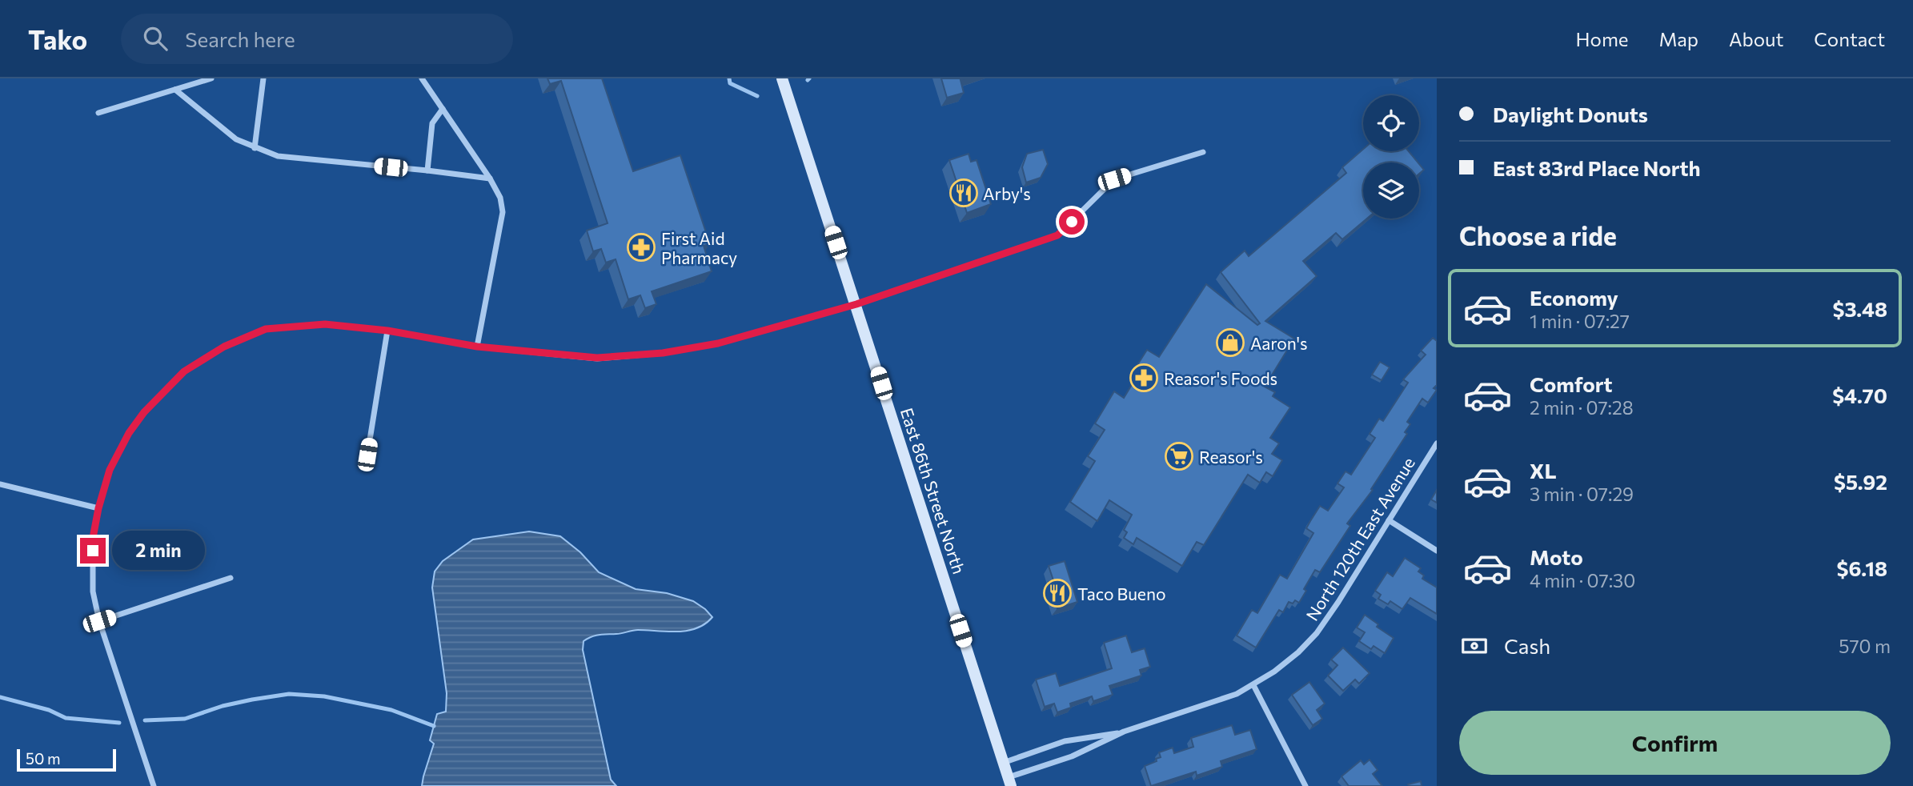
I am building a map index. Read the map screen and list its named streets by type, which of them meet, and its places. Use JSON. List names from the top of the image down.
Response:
{
  "streets": {
    "main road": ["East 86th Street North"],
    "street": ["North 120th East Avenue"]
  },
  "crossings": [
    ["East 86th Street North", "North 120th East Avenue"]
  ],
  "places": {
    "restaurant": ["Arby's", "Taco Bueno"],
    "pharmacy": ["First Aid Pharmacy", "Reasor's Foods"],
    "shop": ["Aaron's"],
    "supermarket": ["Reasor's"]
  },
  "scale_bar": "50 m",
  "page": {
    "header": "Tako",
    "search": "Search here",
    "nav": [
      "Home",
      "Map",
      "About",
      "Contact"
    ],
    "banner": ["Daylight Donuts", "East 83rd Place North"],
    "heading": "Choose a ride",
    "list": [
      {
        "name": "Economy",
        "note": "1 min · 07:27",
        "value": "$3.48"
      },
      {
        "name": "Comfort",
        "note": "2 min · 07:28",
        "value": "$4.70"
      },
      {
        "name": "XL",
        "note": "3 min · 07:29",
        "value": "$5.92"
      },
      {
        "name": "Moto",
        "note": "4 min · 07:30",
        "value": "$6.18"
      }
    ],
    "bubble": "2 min",
    "pay": ["Cash", "570 m"],
    "buttons": "Confirm",
    "scale": "50 m"
  }
}
